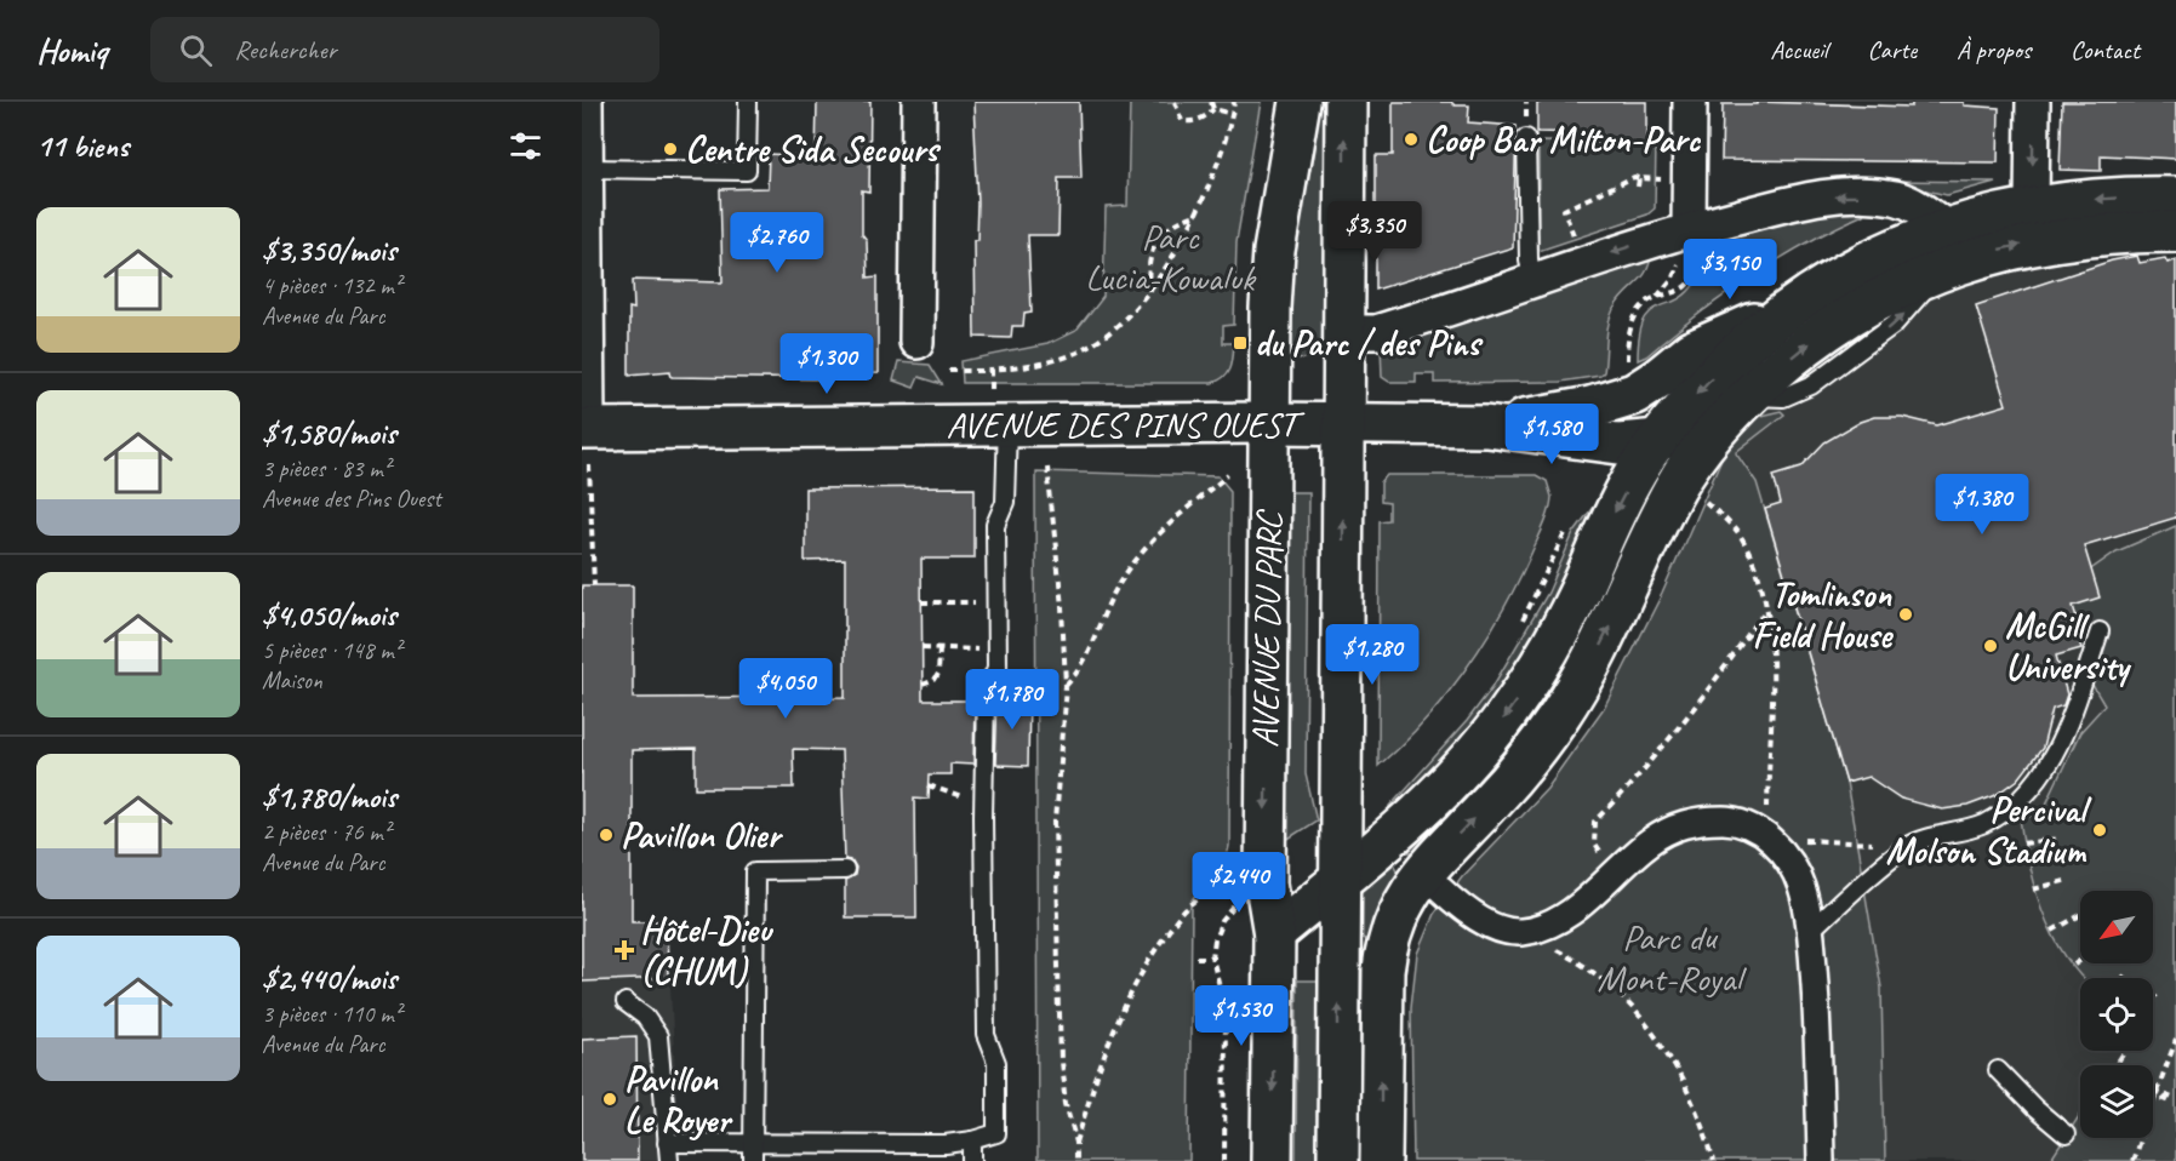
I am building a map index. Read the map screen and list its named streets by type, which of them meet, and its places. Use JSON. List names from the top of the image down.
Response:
{
  "streets": {
    "main road": ["AVENUE DES PINS OUEST", "AVENUE DU PARC"]
  },
  "crossings": [
    ["AVENUE DES PINS OUEST", "AVENUE DU PARC"]
  ],
  "parks": ["Parc Lucia-Kowaluk", "Parc du Mont-Royal"],
  "places": {
    "other": [
      "Coop Bar Milton-Parc",
      "Centre Sida Secours",
      "Tomlinson Field House",
      "McGill University",
      "Percival Molson Stadium",
      "Pavillon Olier",
      "Pavillon Le Royer"
    ],
    "transit": ["du Parc / des Pins"],
    "health": ["Hôtel-Dieu (CHUM)"]
  },
  "north": "bottom left",
  "page": {
    "header": "Homiq",
    "search": "Rechercher",
    "nav": [
      "Accueil",
      "Carte",
      "À propos",
      "Contact"
    ],
    "heading": "11 biens",
    "list": [
      {
        "name": "$3,350/mois",
        "note": "4 pièces · 132 m² · Avenue du Parc"
      },
      {
        "name": "$1,580/mois",
        "note": "3 pièces · 83 m² · Avenue des Pins Ouest"
      },
      {
        "name": "$4,050/mois",
        "note": "5 pièces · 148 m² · Maison"
      },
      {
        "name": "$1,780/mois",
        "note": "2 pièces · 76 m² · Avenue du Parc"
      },
      {
        "name": "$2,440/mois",
        "note": "3 pièces · 110 m² · Avenue du Parc"
      }
    ],
    "price": [
      "$3,350",
      "$2,760",
      "$3,150",
      "$1,300",
      "$1,580",
      "$1,380",
      "$1,280",
      "$4,050",
      "$1,780",
      "$2,440",
      "$1,530"
    ]
  }
}
